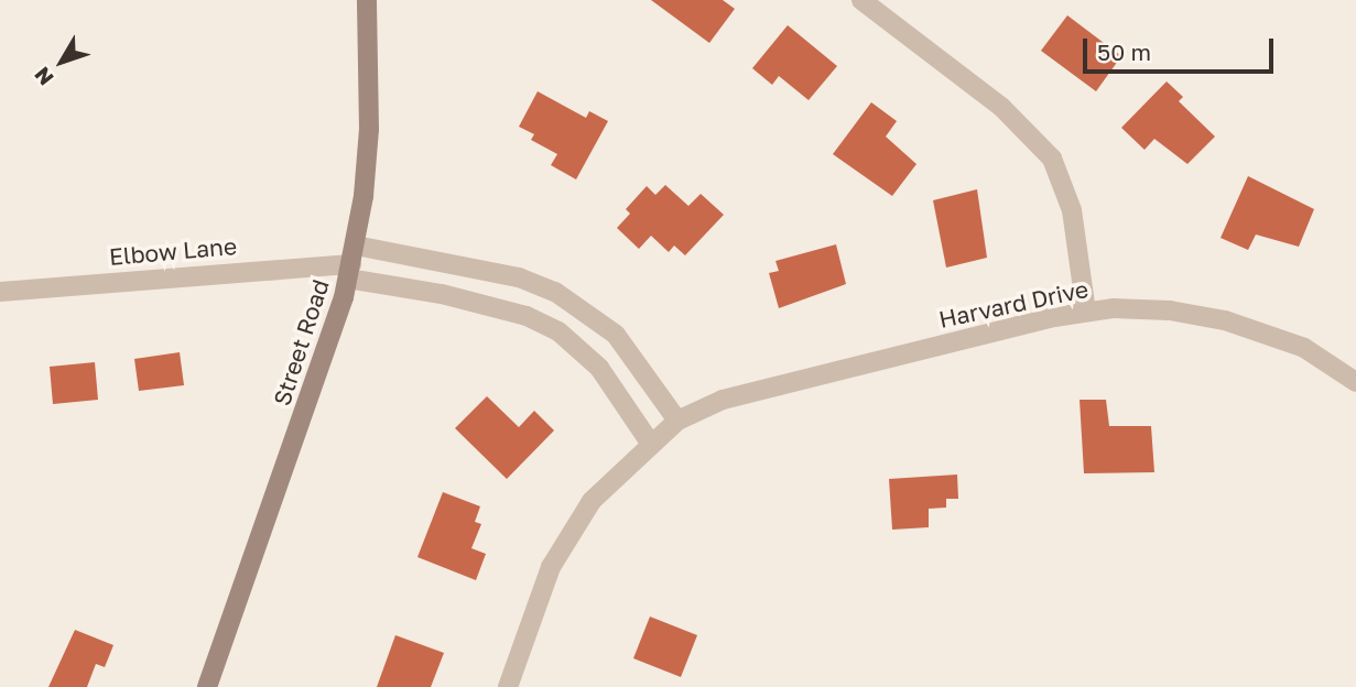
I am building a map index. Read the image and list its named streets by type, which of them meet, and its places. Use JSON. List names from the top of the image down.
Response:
{
  "streets": {
    "main road": ["Street Road"],
    "street": ["Elbow Lane", "Harvard Drive"]
  },
  "crossings": [
    ["Elbow Lane", "Street Road"]
  ],
  "scale_bar": "50 m",
  "north": "bottom left"
}
